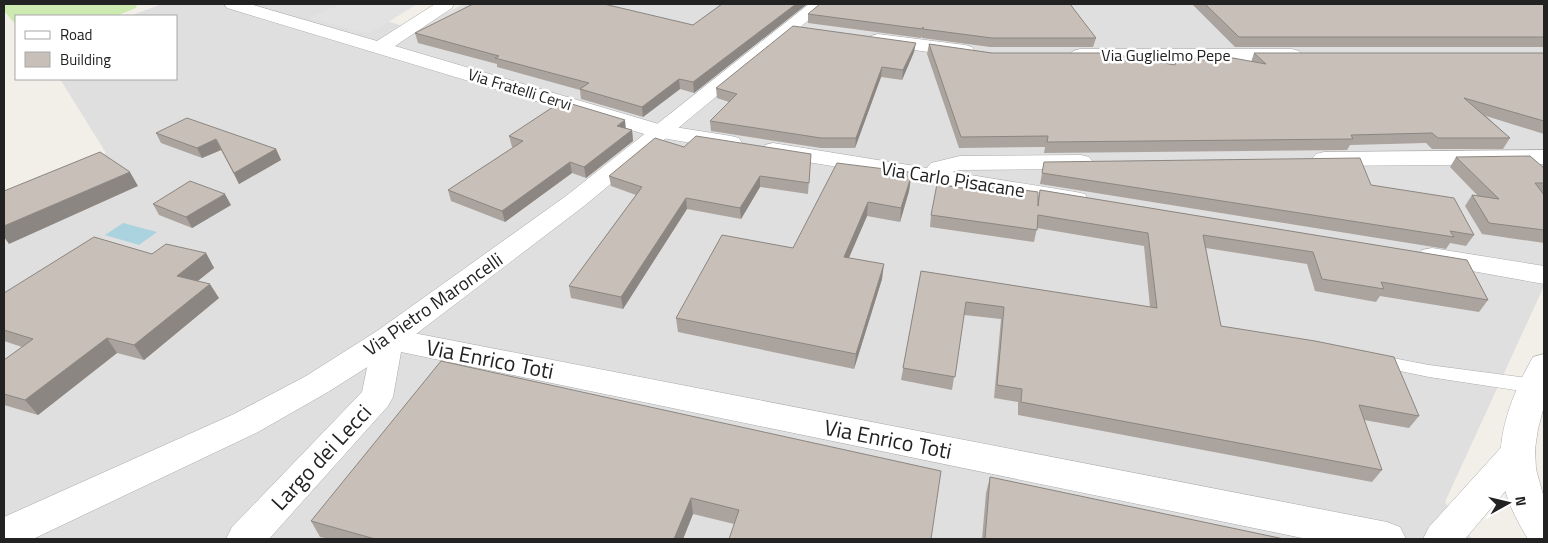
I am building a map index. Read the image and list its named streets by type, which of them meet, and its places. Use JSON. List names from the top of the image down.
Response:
{
  "streets": {
    "street": [
      "Via Guglielmo Pepe",
      "Via Fratelli Cervi",
      "Via Carlo Pisacane",
      "Via Pietro Maroncelli",
      "Via Enrico Toti",
      "Largo dei Lecci"
    ]
  },
  "crossings": [
    ["Via Fratelli Cervi", "Via Carlo Pisacane"],
    ["Via Fratelli Cervi", "Via Pietro Maroncelli"],
    ["Via Carlo Pisacane", "Via Pietro Maroncelli"],
    ["Via Pietro Maroncelli", "Via Enrico Toti"],
    ["Via Pietro Maroncelli", "Largo dei Lecci"],
    ["Via Enrico Toti", "Largo dei Lecci"]
  ],
  "legend": ["Road", "Building"],
  "north": "right"
}
